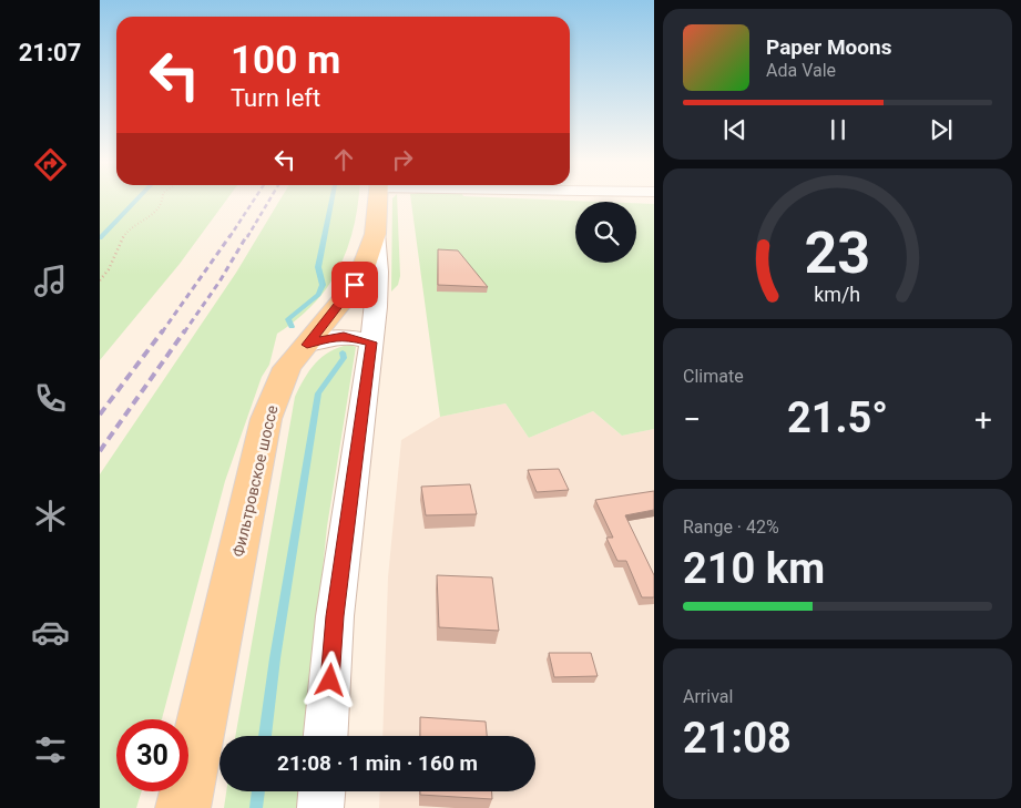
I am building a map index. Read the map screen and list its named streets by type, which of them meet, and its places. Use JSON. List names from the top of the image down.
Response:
{
  "streets": {
    "main road": ["Фильтровское шоссе"]
  },
  "page": {
    "tabs": "21:07",
    "turn": ["100 m", "Turn left"],
    "song": ["Paper Moons", "Ada Vale"],
    "tile": [
      "Climate",
      ["Range · 42%", "210 km"],
      ["Arrival", "21:08"]
    ],
    "heat": ["−", "21.5°", "+"],
    "limit": "30",
    "trip": "21:08 · 1 min · 160 m",
    "gauge": ["23", "km/h"]
  }
}
